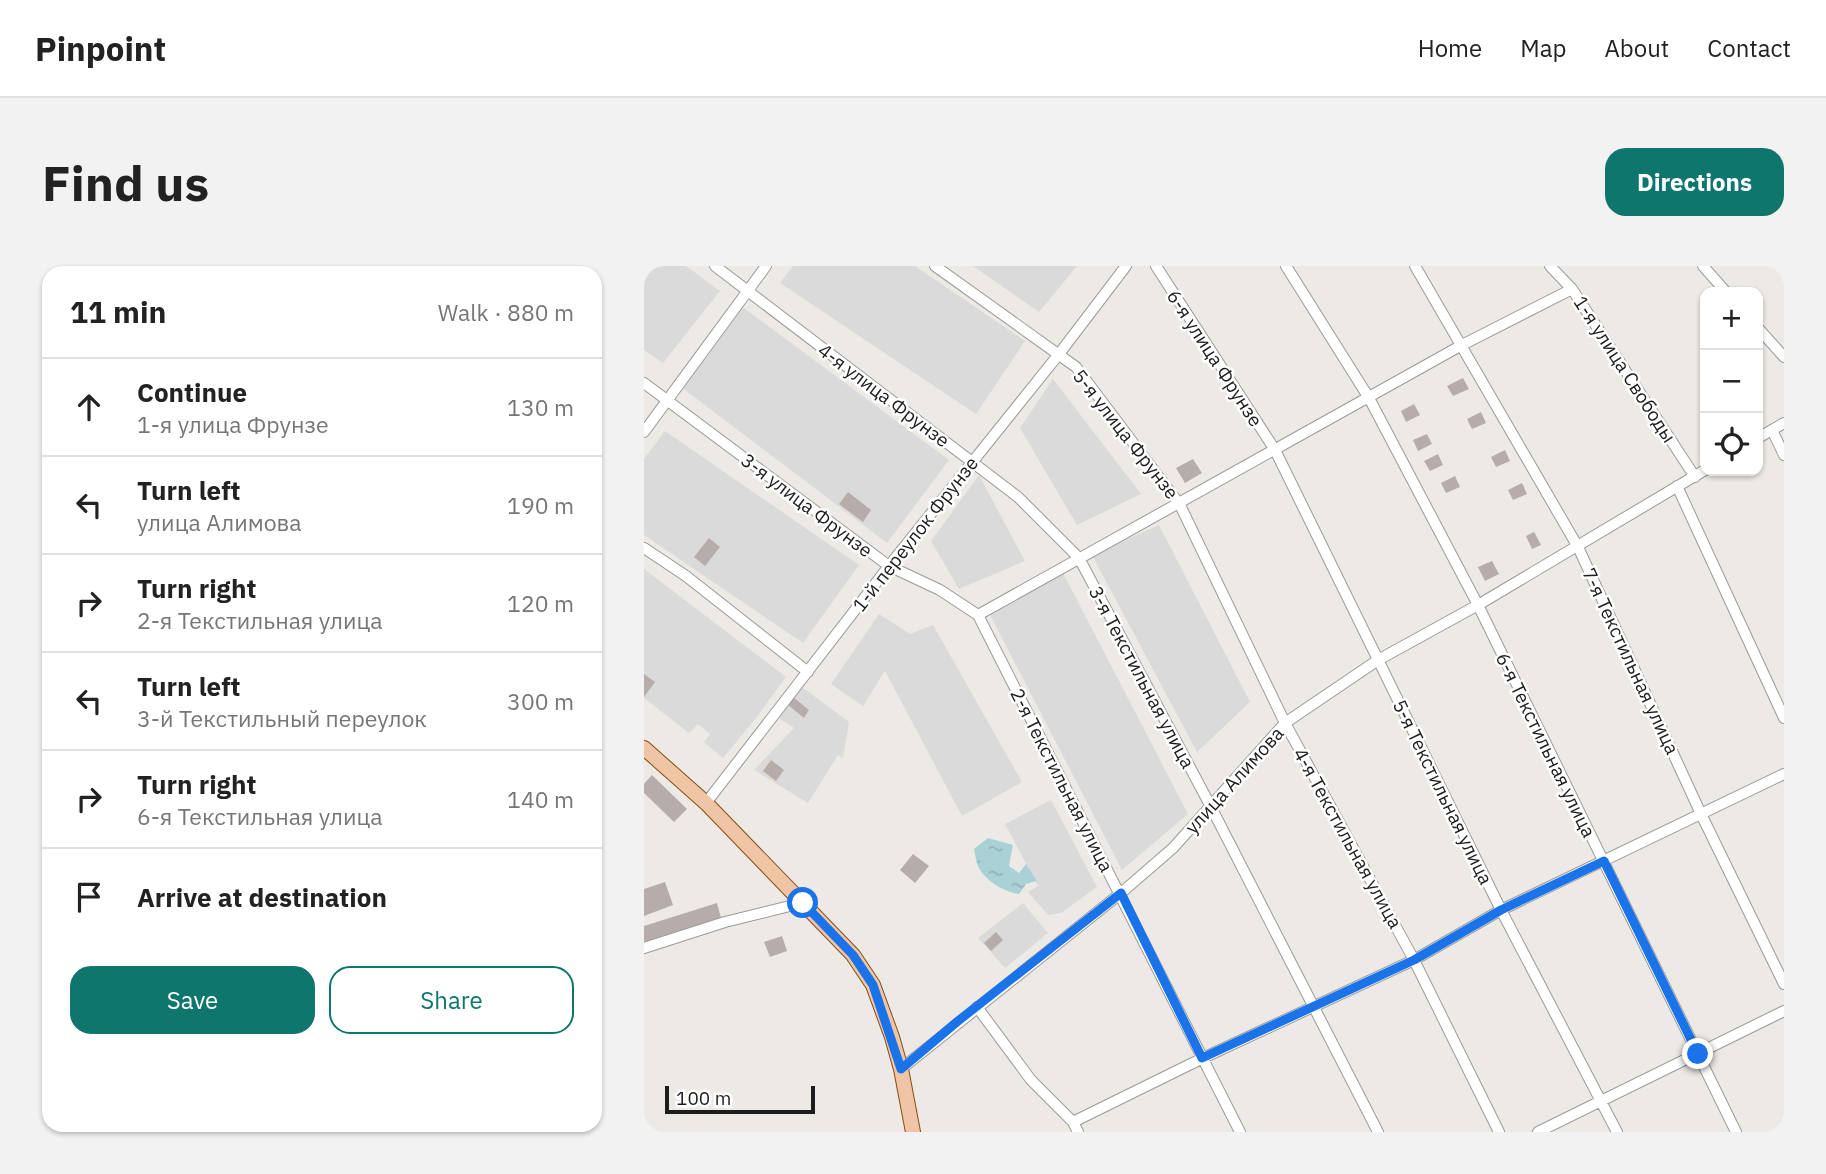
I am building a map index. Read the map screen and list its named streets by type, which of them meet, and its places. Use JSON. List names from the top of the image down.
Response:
{
  "streets": {
    "street": [
      "6-я улица Фрунзе",
      "1-я улица Свободы",
      "4-я улица Фрунзе",
      "5-я улица Фрунзе",
      "3-я улица Фрунзе",
      "1-й переулок Фрунзе",
      "7-я Текстильная улица",
      "3-я Текстильная улица",
      "6-я Текстильная улица",
      "2-я Текстильная улица",
      "улица Алимова",
      "5-я Текстильная улица",
      "4-я Текстильная улица"
    ]
  },
  "crossings": [
    ["6-я улица Фрунзе", "5-я Текстильная улица"],
    ["1-я улица Свободы", "улица Алимова"],
    ["4-я улица Фрунзе", "1-й переулок Фрунзе"],
    ["4-я улица Фрунзе", "3-я Текстильная улица"],
    ["5-я улица Фрунзе", "1-й переулок Фрунзе"],
    ["5-я улица Фрунзе", "4-я Текстильная улица"],
    ["3-я улица Фрунзе", "1-й переулок Фрунзе"],
    ["3-я улица Фрунзе", "2-я Текстильная улица"],
    ["7-я Текстильная улица", "улица Алимова"],
    ["3-я Текстильная улица", "улица Алимова"],
    ["6-я Текстильная улица", "улица Алимова"],
    ["2-я Текстильная улица", "улица Алимова"],
    ["улица Алимова", "5-я Текстильная улица"],
    ["улица Алимова", "4-я Текстильная улица"]
  ],
  "scale_bar": "100 m",
  "page": {
    "header": "Pinpoint",
    "nav": [
      "Home",
      "Map",
      "About",
      "Contact"
    ],
    "buttons": [
      "Directions",
      ["Save", "Share"]
    ],
    "title": "Find us",
    "heading": ["11 min", "Walk · 880 m"],
    "map_buttons": ["+", "−"],
    "list": [
      ["Continue", "1-я улица Фрунзе", "130 m"],
      ["Turn left", "улица Алимова", "190 m"],
      ["Turn right", "2-я Текстильная улица", "120 m"],
      ["Turn left", "3-й Текстильный переулок", "300 m"],
      ["Turn right", "6-я Текстильная улица", "140 m"],
      "Arrive at destination"
    ],
    "scale": "100 m"
  }
}
